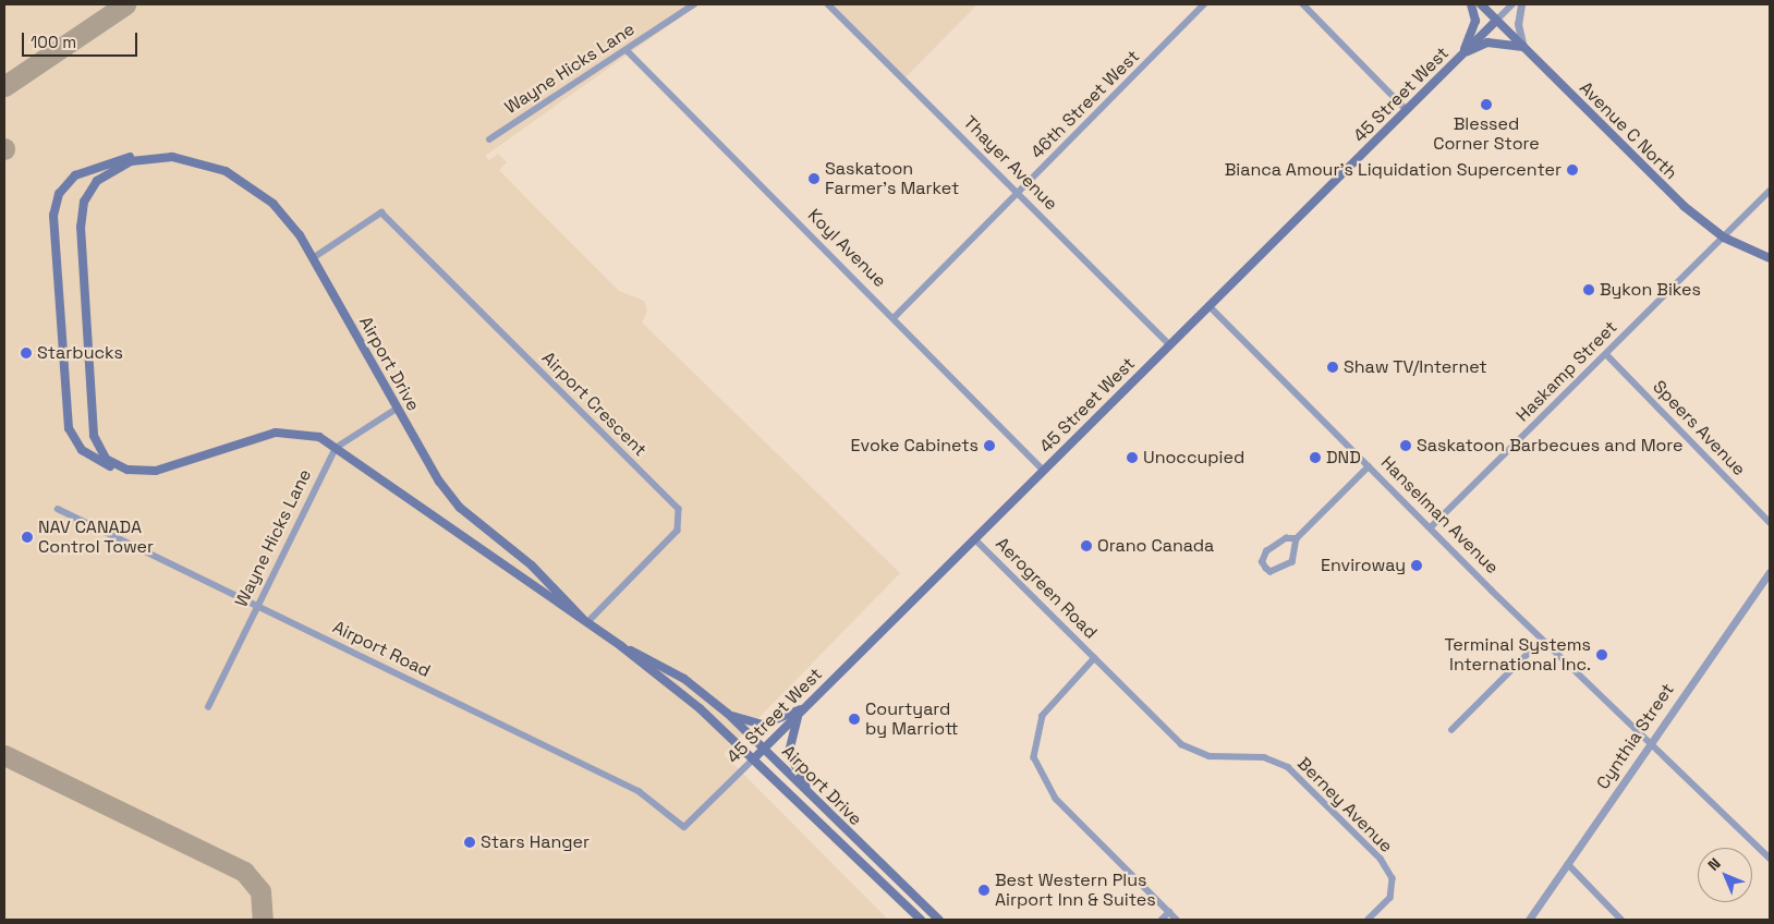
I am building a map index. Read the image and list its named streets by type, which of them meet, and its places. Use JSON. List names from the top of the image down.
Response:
{
  "streets": {
    "main road": ["45 Street West", "Avenue C North", "Airport Drive"],
    "street": [
      "Wayne Hicks Lane",
      "46th Street West",
      "Thayer Avenue",
      "Koyl Avenue",
      "Haskamp Street",
      "Airport Crescent",
      "Speers Avenue",
      "Hanselman Avenue",
      "Aerogreen Road",
      "Airport Road",
      "Cynthia Street",
      "Berney Avenue"
    ]
  },
  "crossings": [
    ["Wayne Hicks Lane", "Koyl Avenue"],
    ["Wayne Hicks Lane", "Airport Drive"],
    ["Wayne Hicks Lane", "Airport Road"],
    ["45 Street West", "Avenue C North"],
    ["45 Street West", "Thayer Avenue"],
    ["45 Street West", "Koyl Avenue"],
    ["45 Street West", "Airport Drive"],
    ["45 Street West", "Hanselman Avenue"],
    ["45 Street West", "Aerogreen Road"],
    ["45 Street West", "Airport Road"],
    ["46th Street West", "Thayer Avenue"],
    ["46th Street West", "Koyl Avenue"],
    ["Avenue C North", "Haskamp Street"],
    ["Airport Drive", "Airport Crescent"],
    ["Haskamp Street", "Speers Avenue"],
    ["Haskamp Street", "Hanselman Avenue"],
    ["Hanselman Avenue", "Cynthia Street"],
    ["Aerogreen Road", "Berney Avenue"]
  ],
  "places": [
    "Blessed Corner Store",
    "Bianca Amour's Liquidation Supercenter",
    "Saskatoon Farmer's Market",
    "Bykon Bikes",
    "Starbucks",
    "Shaw TV/Internet",
    "Evoke Cabinets",
    "Saskatoon Barbecues and More",
    "Unoccupied",
    "DND",
    "NAV CANADA Control Tower",
    "Orano Canada",
    "Enviroway",
    "Terminal Systems International Inc.",
    "Courtyard by Marriott",
    "Stars Hanger",
    "Best Western Plus Airport Inn & Suites"
  ],
  "scale_bar": "100 m",
  "north": "top left"
}
